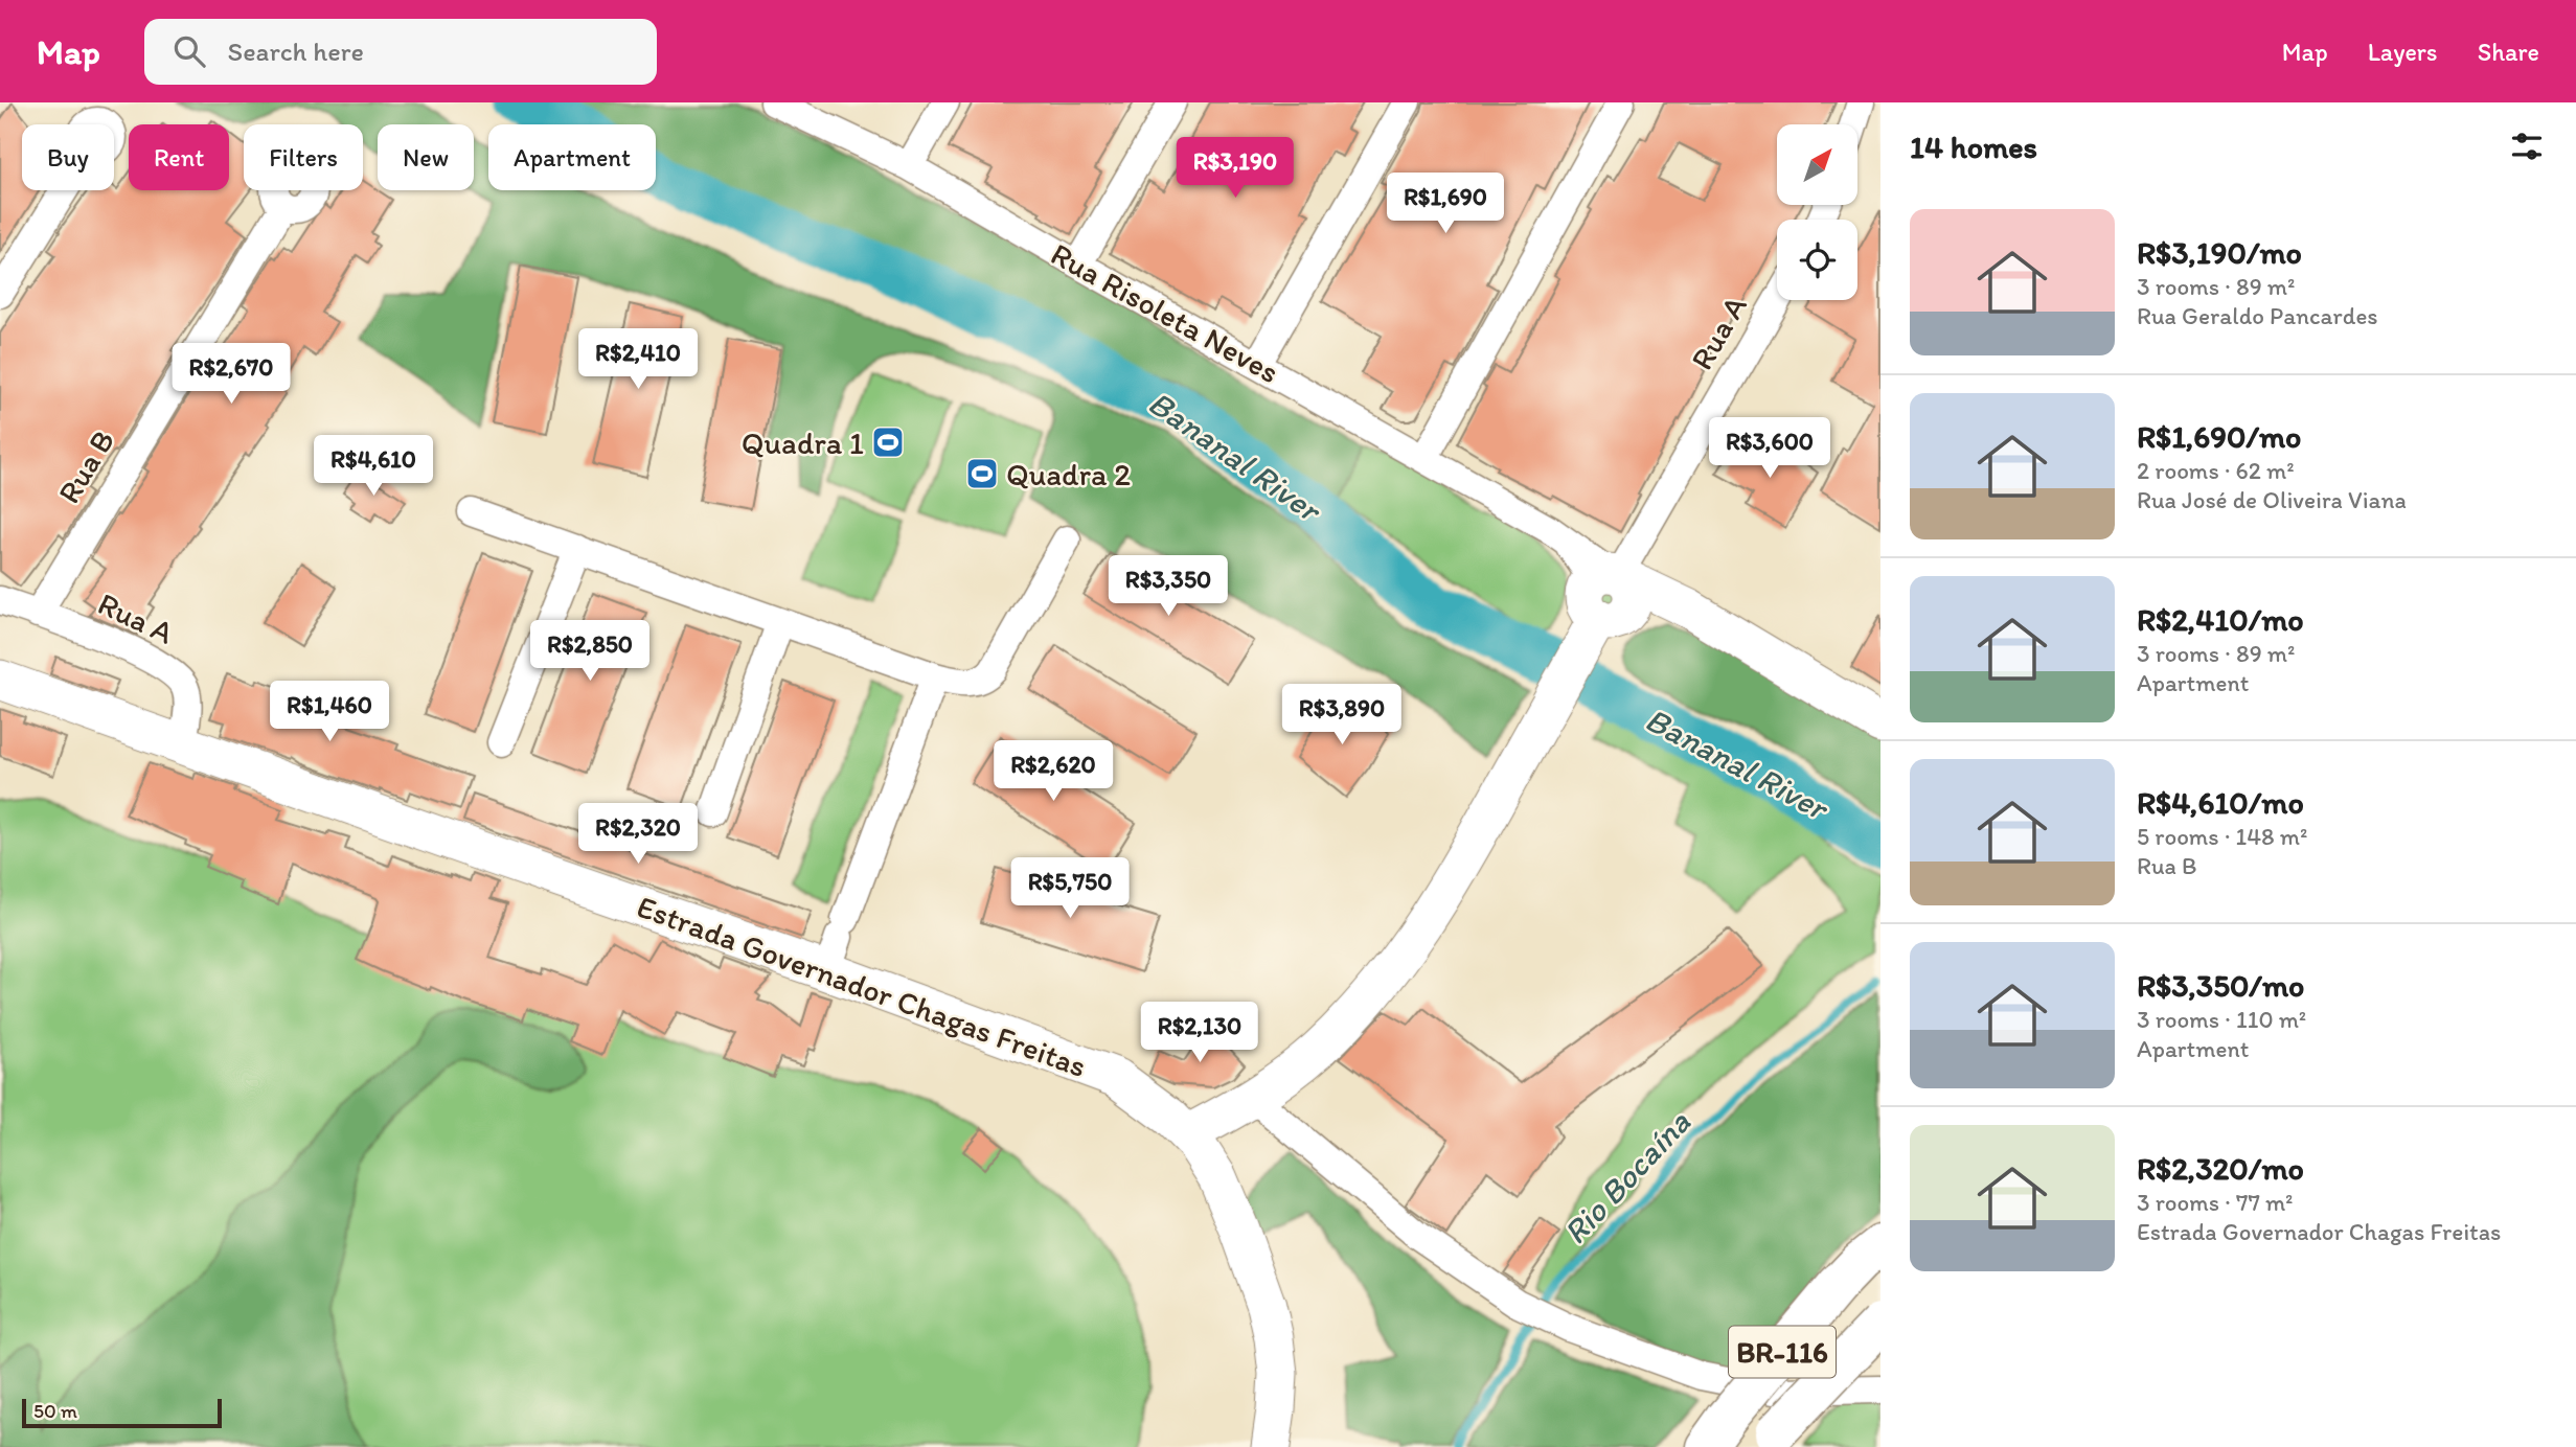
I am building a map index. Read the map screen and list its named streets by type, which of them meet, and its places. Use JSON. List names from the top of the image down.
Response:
{
  "streets": {
    "highway": ["BR-116"],
    "main road": ["Rua Risoleta Neves", "Estrada Governador Chagas Freitas"],
    "street": ["Rua A", "Rua B"]
  },
  "crossings": [
    ["Rua Risoleta Neves", "Rua A"],
    ["Rua A", "Rua B"],
    ["Rua A", "Estrada Governador Chagas Freitas"]
  ],
  "water": ["Bananal River", "Rio Bocaína"],
  "places": {
    "sports": ["Quadra 1", "Quadra 2"]
  },
  "scale_bar": "50 m",
  "north": "top right",
  "page": {
    "header": "Map",
    "search": "Search here",
    "nav": ["Map", "Layers", "Share"],
    "heading": "14 homes",
    "chip": [
      "Buy",
      "Rent",
      "Filters",
      "New",
      "Apartment"
    ],
    "price": [
      "R$3,190",
      "R$1,690",
      "R$2,410",
      "R$2,670",
      "R$3,600",
      "R$4,610",
      "R$3,350",
      "R$2,850",
      "R$1,460",
      "R$3,890",
      "R$2,620",
      "R$2,320",
      "R$5,750",
      "R$2,130"
    ],
    "list": [
      {
        "name": "R$3,190/mo",
        "note": "3 rooms · 89 m² · Rua Geraldo Pancardes"
      },
      {
        "name": "R$1,690/mo",
        "note": "2 rooms · 62 m² · Rua José de Oliveira Viana"
      },
      {
        "name": "R$2,410/mo",
        "note": "3 rooms · 89 m² · Apartment"
      },
      {
        "name": "R$4,610/mo",
        "note": "5 rooms · 148 m² · Rua B"
      },
      {
        "name": "R$3,350/mo",
        "note": "3 rooms · 110 m² · Apartment"
      },
      {
        "name": "R$2,320/mo",
        "note": "3 rooms · 77 m² · Estrada Governador Chagas Freitas"
      }
    ],
    "scale": "50 m"
  }
}
